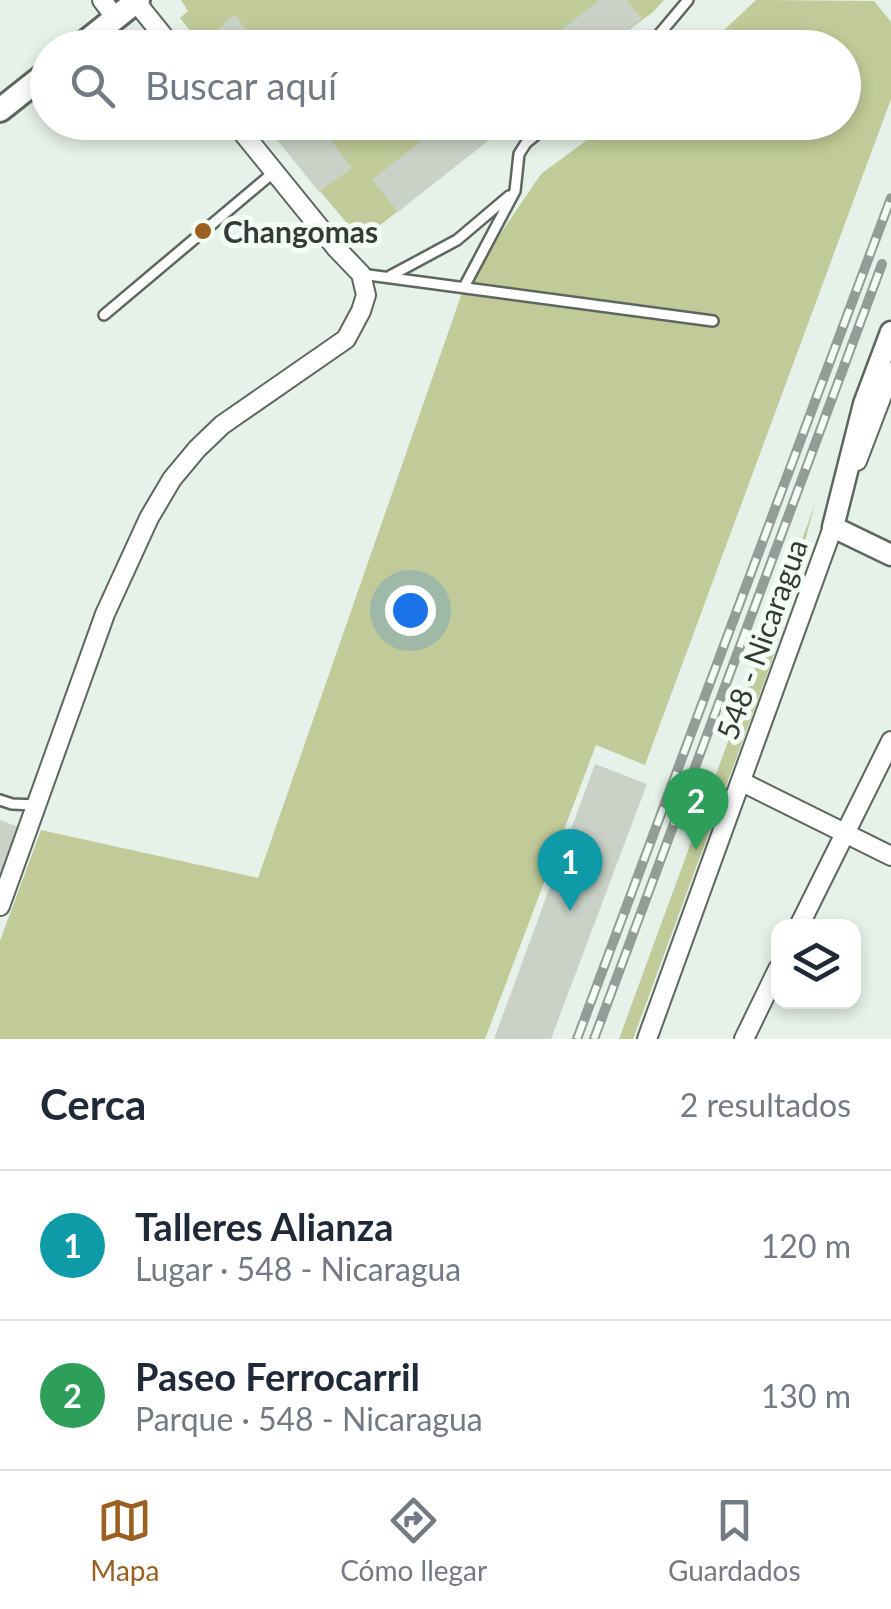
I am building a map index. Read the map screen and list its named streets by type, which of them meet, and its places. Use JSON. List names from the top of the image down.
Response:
{
  "streets": {
    "street": ["548 - Nicaragua"]
  },
  "places": ["Changomas"],
  "page": {
    "search": "Buscar aquí",
    "pins": ["2", "1"],
    "heading": ["Cerca", "2 resultados"],
    "list": [
      {
        "mark": "1",
        "name": "Talleres Alianza",
        "note": "Lugar · 548 - Nicaragua",
        "value": "120 m"
      },
      {
        "mark": "2",
        "name": "Paseo Ferrocarril",
        "note": "Parque · 548 - Nicaragua",
        "value": "130 m"
      }
    ],
    "nav": ["Mapa", "Cómo llegar", "Guardados"]
  }
}
